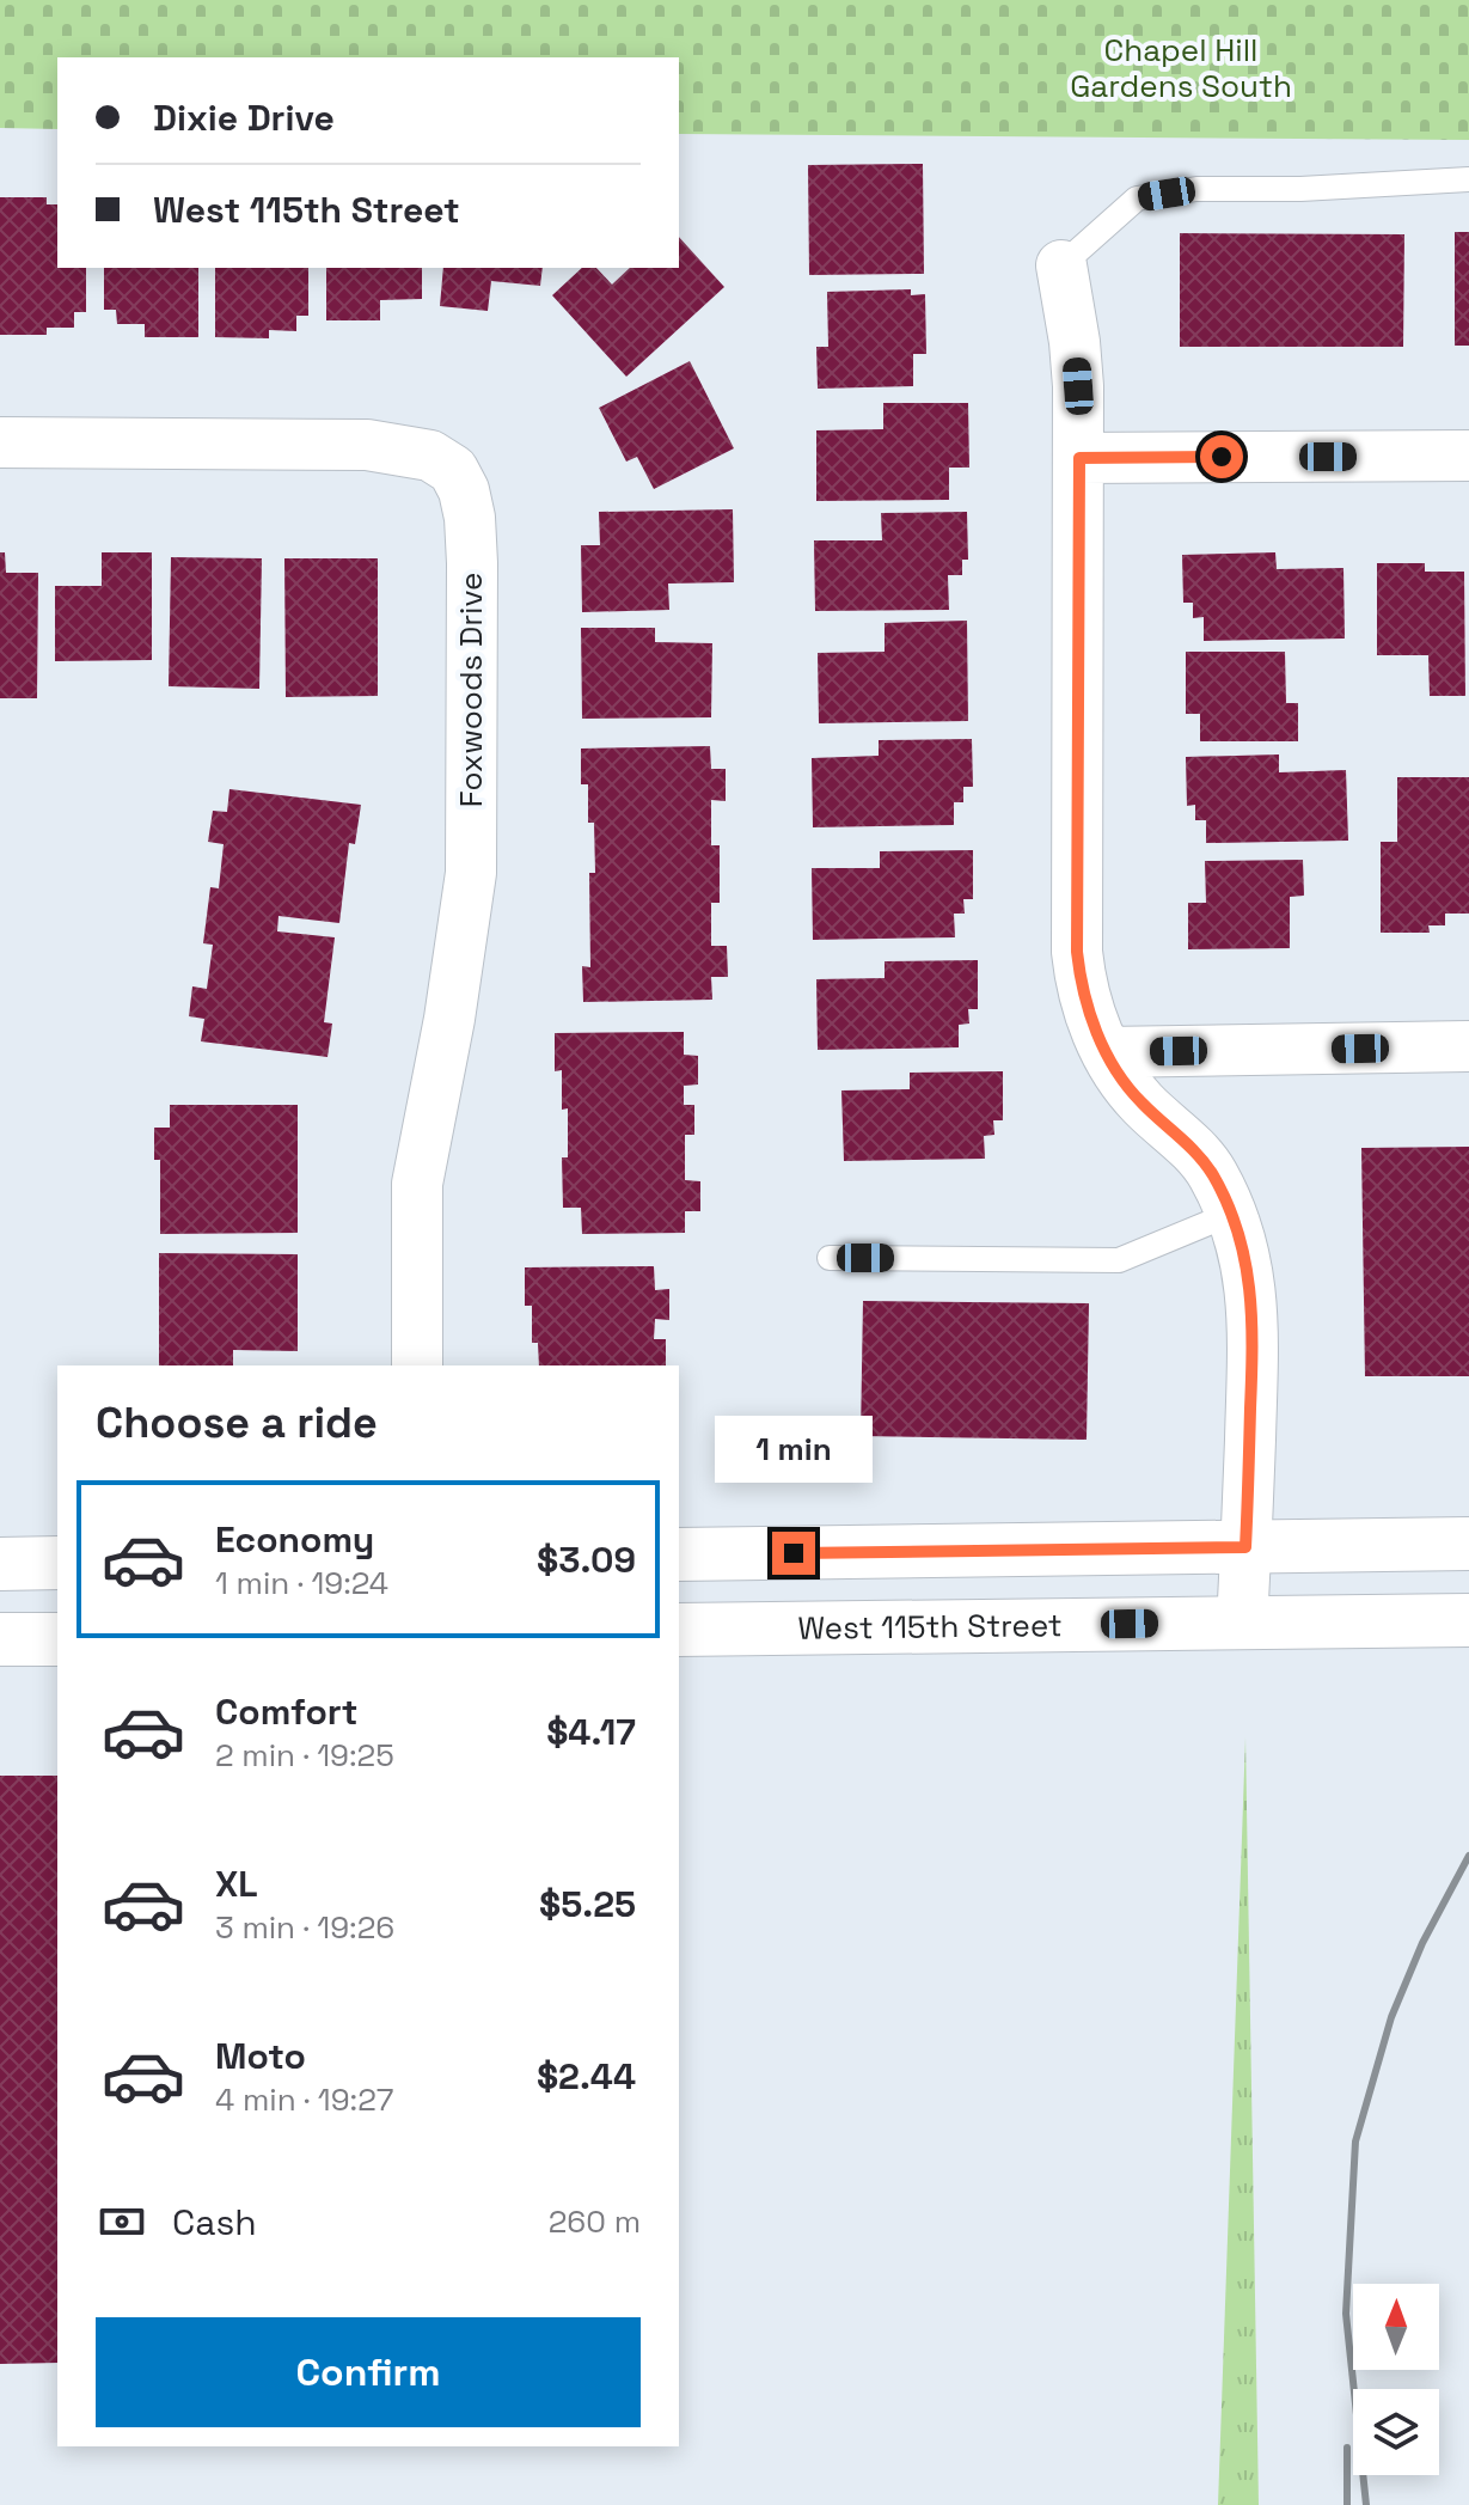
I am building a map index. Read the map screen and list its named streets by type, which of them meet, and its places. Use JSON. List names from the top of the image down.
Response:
{
  "streets": {
    "street": ["Foxwoods Drive", "West 115th Street"]
  },
  "parks": ["Chapel Hill Gardens South"],
  "north": "top",
  "page": {
    "banner": ["Dixie Drive", "West 115th Street"],
    "heading": "Choose a ride",
    "bubble": "1 min",
    "list": [
      {
        "name": "Economy",
        "note": "1 min · 19:24",
        "value": "$3.09"
      },
      {
        "name": "Comfort",
        "note": "2 min · 19:25",
        "value": "$4.17"
      },
      {
        "name": "XL",
        "note": "3 min · 19:26",
        "value": "$5.25"
      },
      {
        "name": "Moto",
        "note": "4 min · 19:27",
        "value": "$2.44"
      }
    ],
    "pay": ["Cash", "260 m"],
    "buttons": "Confirm"
  }
}
